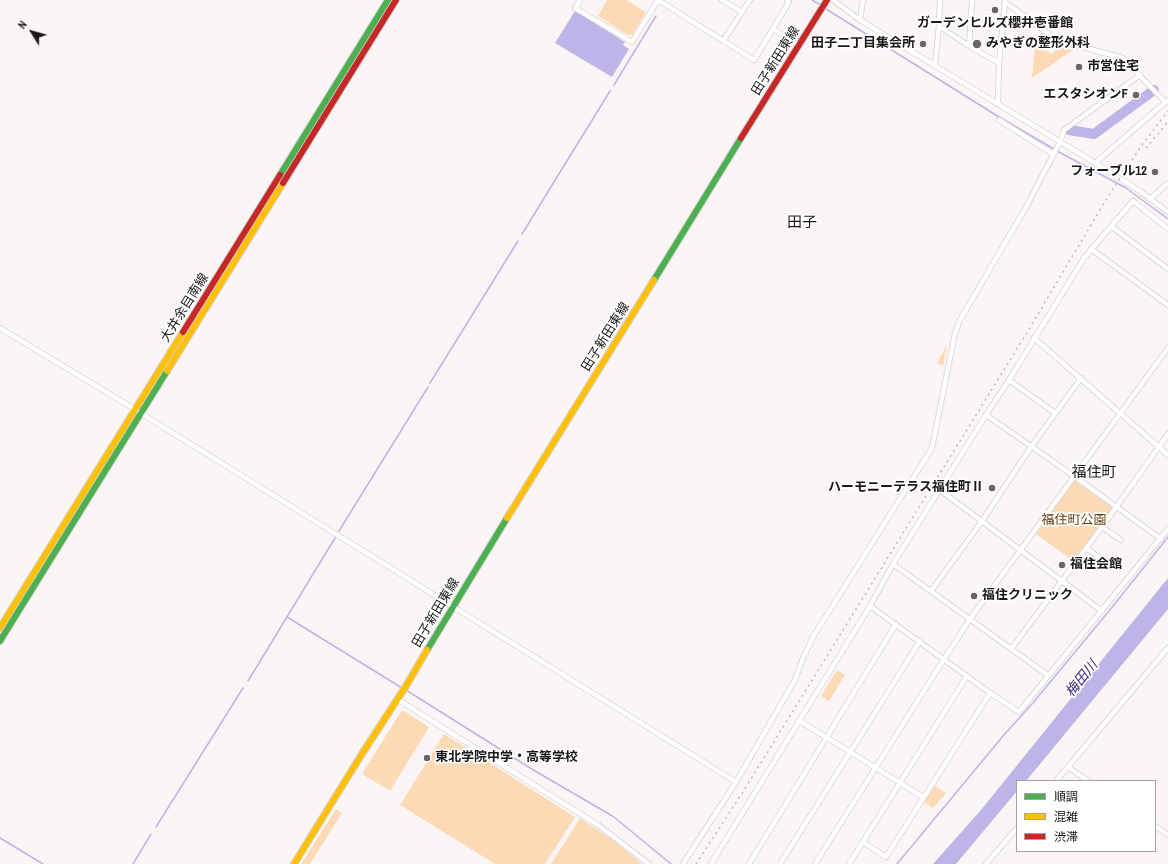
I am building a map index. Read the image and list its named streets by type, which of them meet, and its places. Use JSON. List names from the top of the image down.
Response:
{
  "streets": {
    "street": ["田子新田東線", "大井余目南線"]
  },
  "districts": ["田子", "福住町"],
  "water": ["梅田川"],
  "parks": ["福住町公園"],
  "places": [
    "ガーデンヒルズ櫻井壱番館",
    "田子二丁目集会所",
    "みやぎの整形外科",
    "市営住宅",
    "エスタシオンF",
    "フォーブル12",
    "ハーモニーテラス福住町Ⅱ",
    "福住会館",
    "福住クリニック",
    "東北学院中学・高等学校"
  ],
  "legend": ["順調", "混雑", "渋滞"],
  "north": "top left"
}
